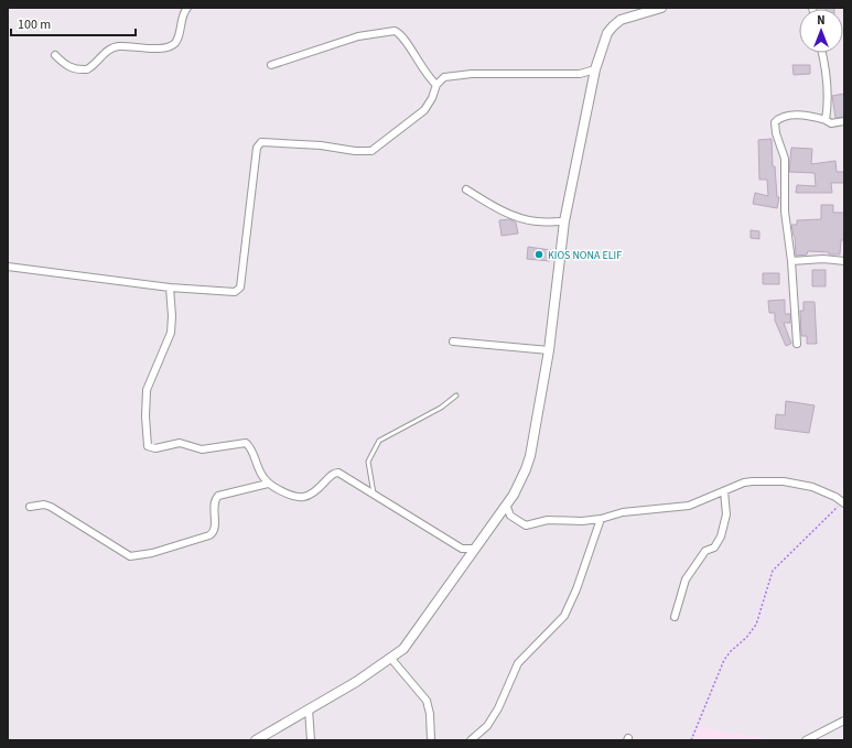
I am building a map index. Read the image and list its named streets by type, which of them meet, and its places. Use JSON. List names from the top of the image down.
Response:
{
  "places": ["KIOS NONA ELIF"],
  "scale_bar": "100 m",
  "north": "top"
}
